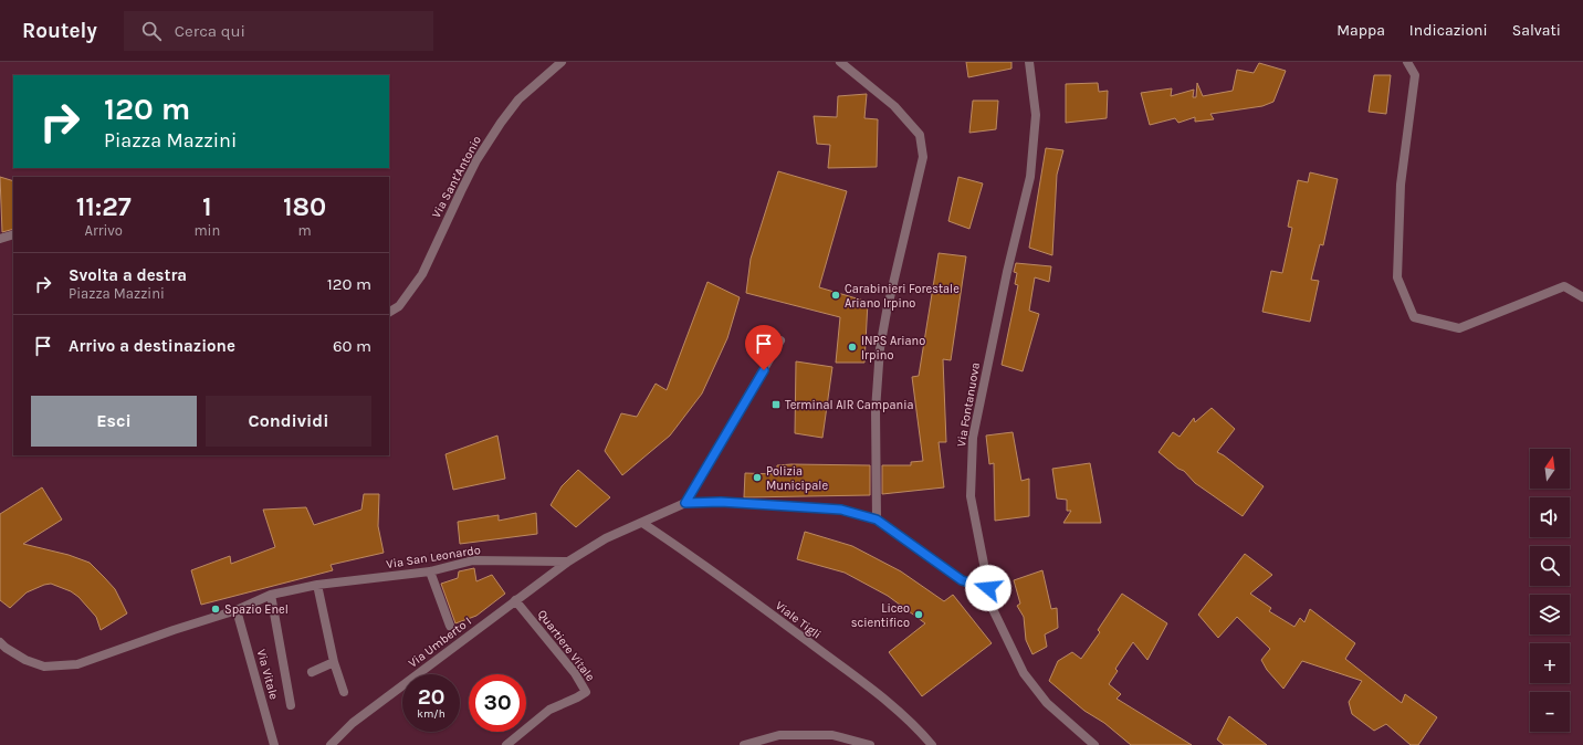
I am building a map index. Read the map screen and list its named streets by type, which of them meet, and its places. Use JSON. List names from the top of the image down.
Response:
{
  "streets": {
    "street": [
      "Via Sant'Antonio",
      "Via Fontanuova",
      "Via San Leonardo",
      "Viale Tigli",
      "Via Umberto I",
      "Quartiere Vitale",
      "Via Vitale"
    ]
  },
  "crossings": [
    ["Via San Leonardo", "Via Umberto I"],
    ["Via San Leonardo", "Via Vitale"],
    ["Via Umberto I", "Quartiere Vitale"]
  ],
  "places": {
    "other": [
      "Carabinieri Forestale Ariano Irpino",
      "INPS Ariano Irpino",
      "Polizia Municipale",
      "Spazio Enel",
      "Liceo scientifico"
    ],
    "transit": ["Terminal AIR Campania"]
  },
  "north": "top",
  "page": {
    "header": "Routely",
    "search": "Cerca qui",
    "nav": ["Mappa", "Indicazioni", "Salvati"],
    "turn": ["120 m", "Piazza Mazzini"],
    "eta": [
      "11:27",
      "Arrivo",
      "1",
      "min",
      "180",
      "m"
    ],
    "list": [
      {
        "name": "Svolta a destra",
        "note": "Piazza Mazzini",
        "value": "120 m"
      },
      {
        "name": "Arrivo a destinazione",
        "value": "60 m"
      }
    ],
    "buttons": ["Esci", "Condividi"],
    "map_buttons": ["+", "−"],
    "speed": "20 km/h",
    "limit": "30"
  }
}
